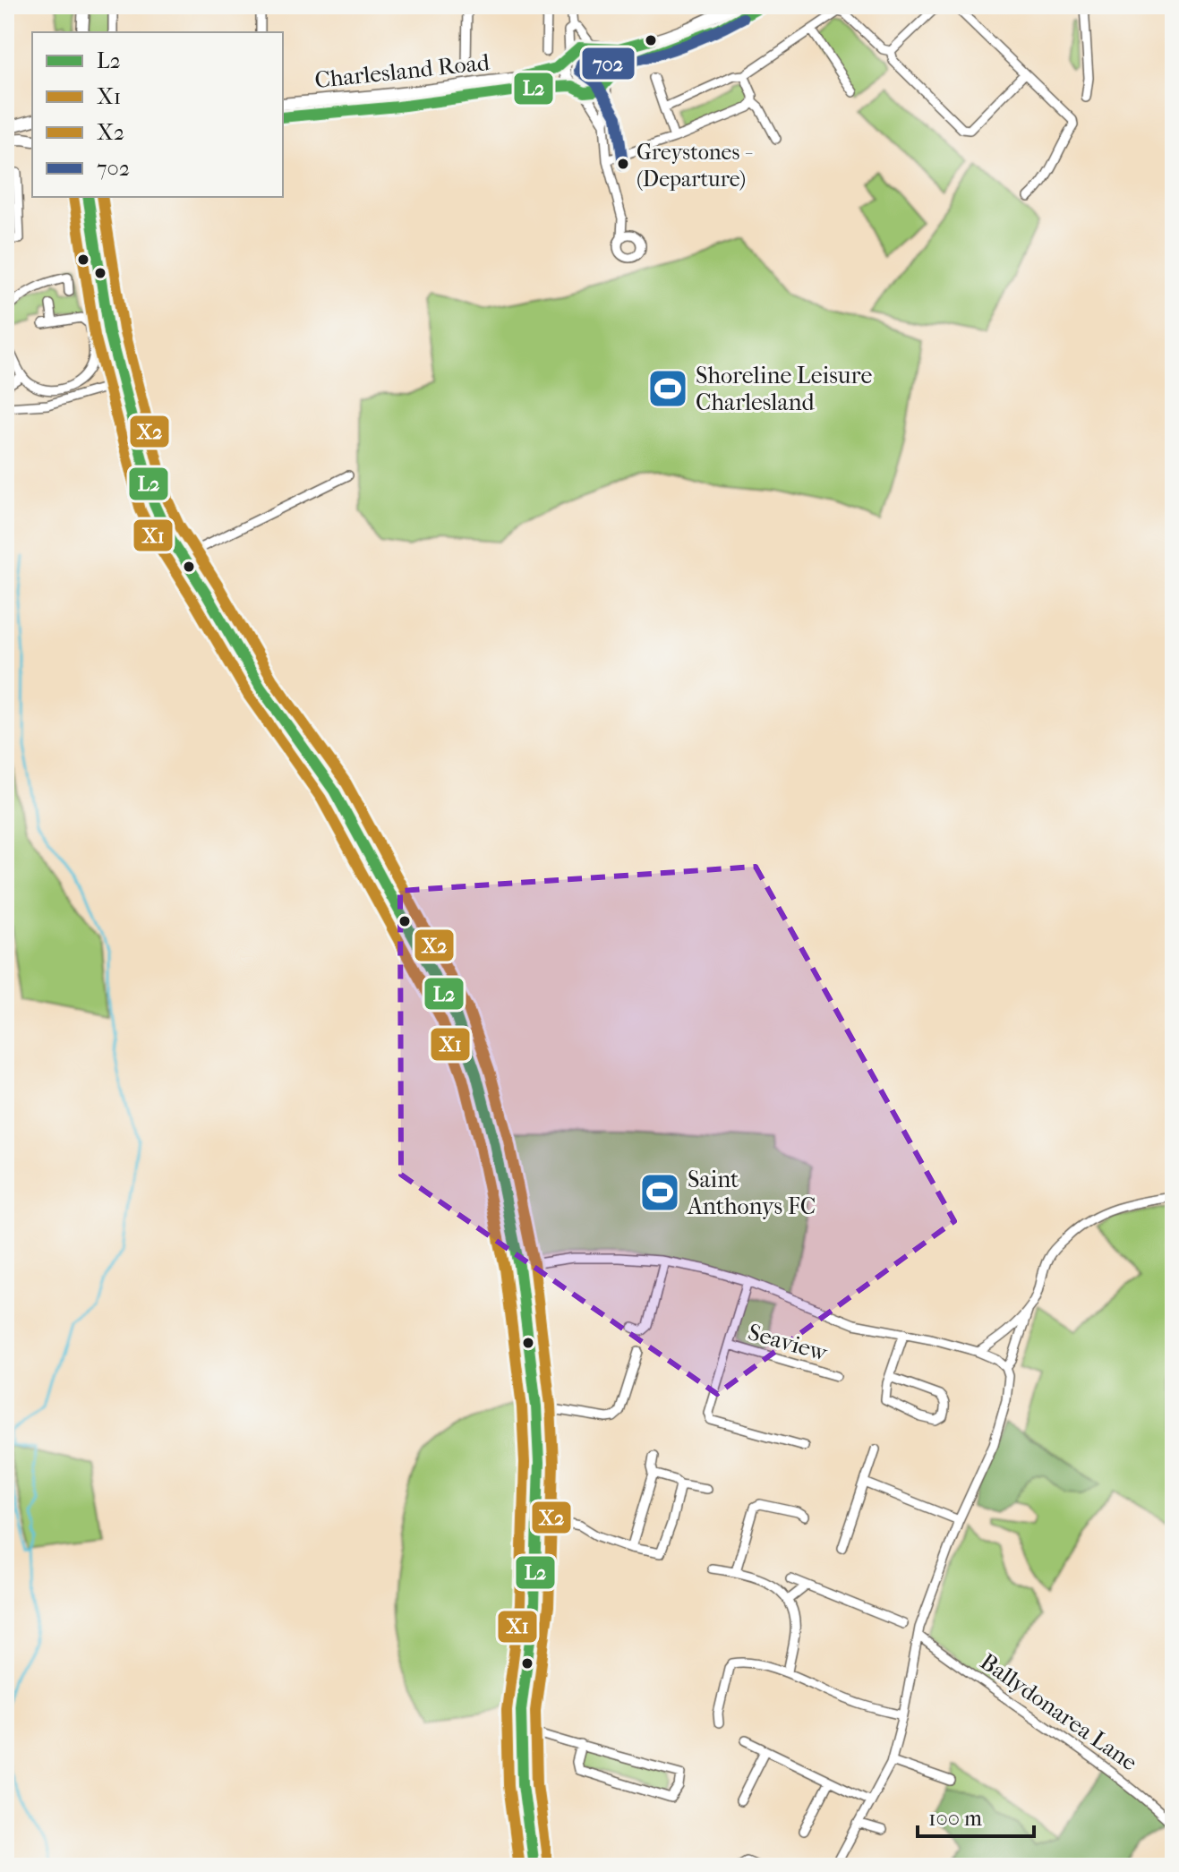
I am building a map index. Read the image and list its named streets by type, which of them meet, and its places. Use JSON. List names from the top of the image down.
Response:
{
  "streets": {
    "main road": ["Charlesland Road"],
    "street": ["Seaview", "Ballydonarea Lane"]
  },
  "places": {
    "other": ["Greystones - (Departure)"],
    "sports": ["Shoreline Leisure Charlesland", "Saint Anthonys FC"]
  },
  "lines": [
    "transit line L2",
    "transit line 702",
    "transit line X1",
    "transit line X2"
  ],
  "legend": [
    "L2",
    "X1",
    "X2",
    "702"
  ],
  "scale_bar": "100 m"
}
